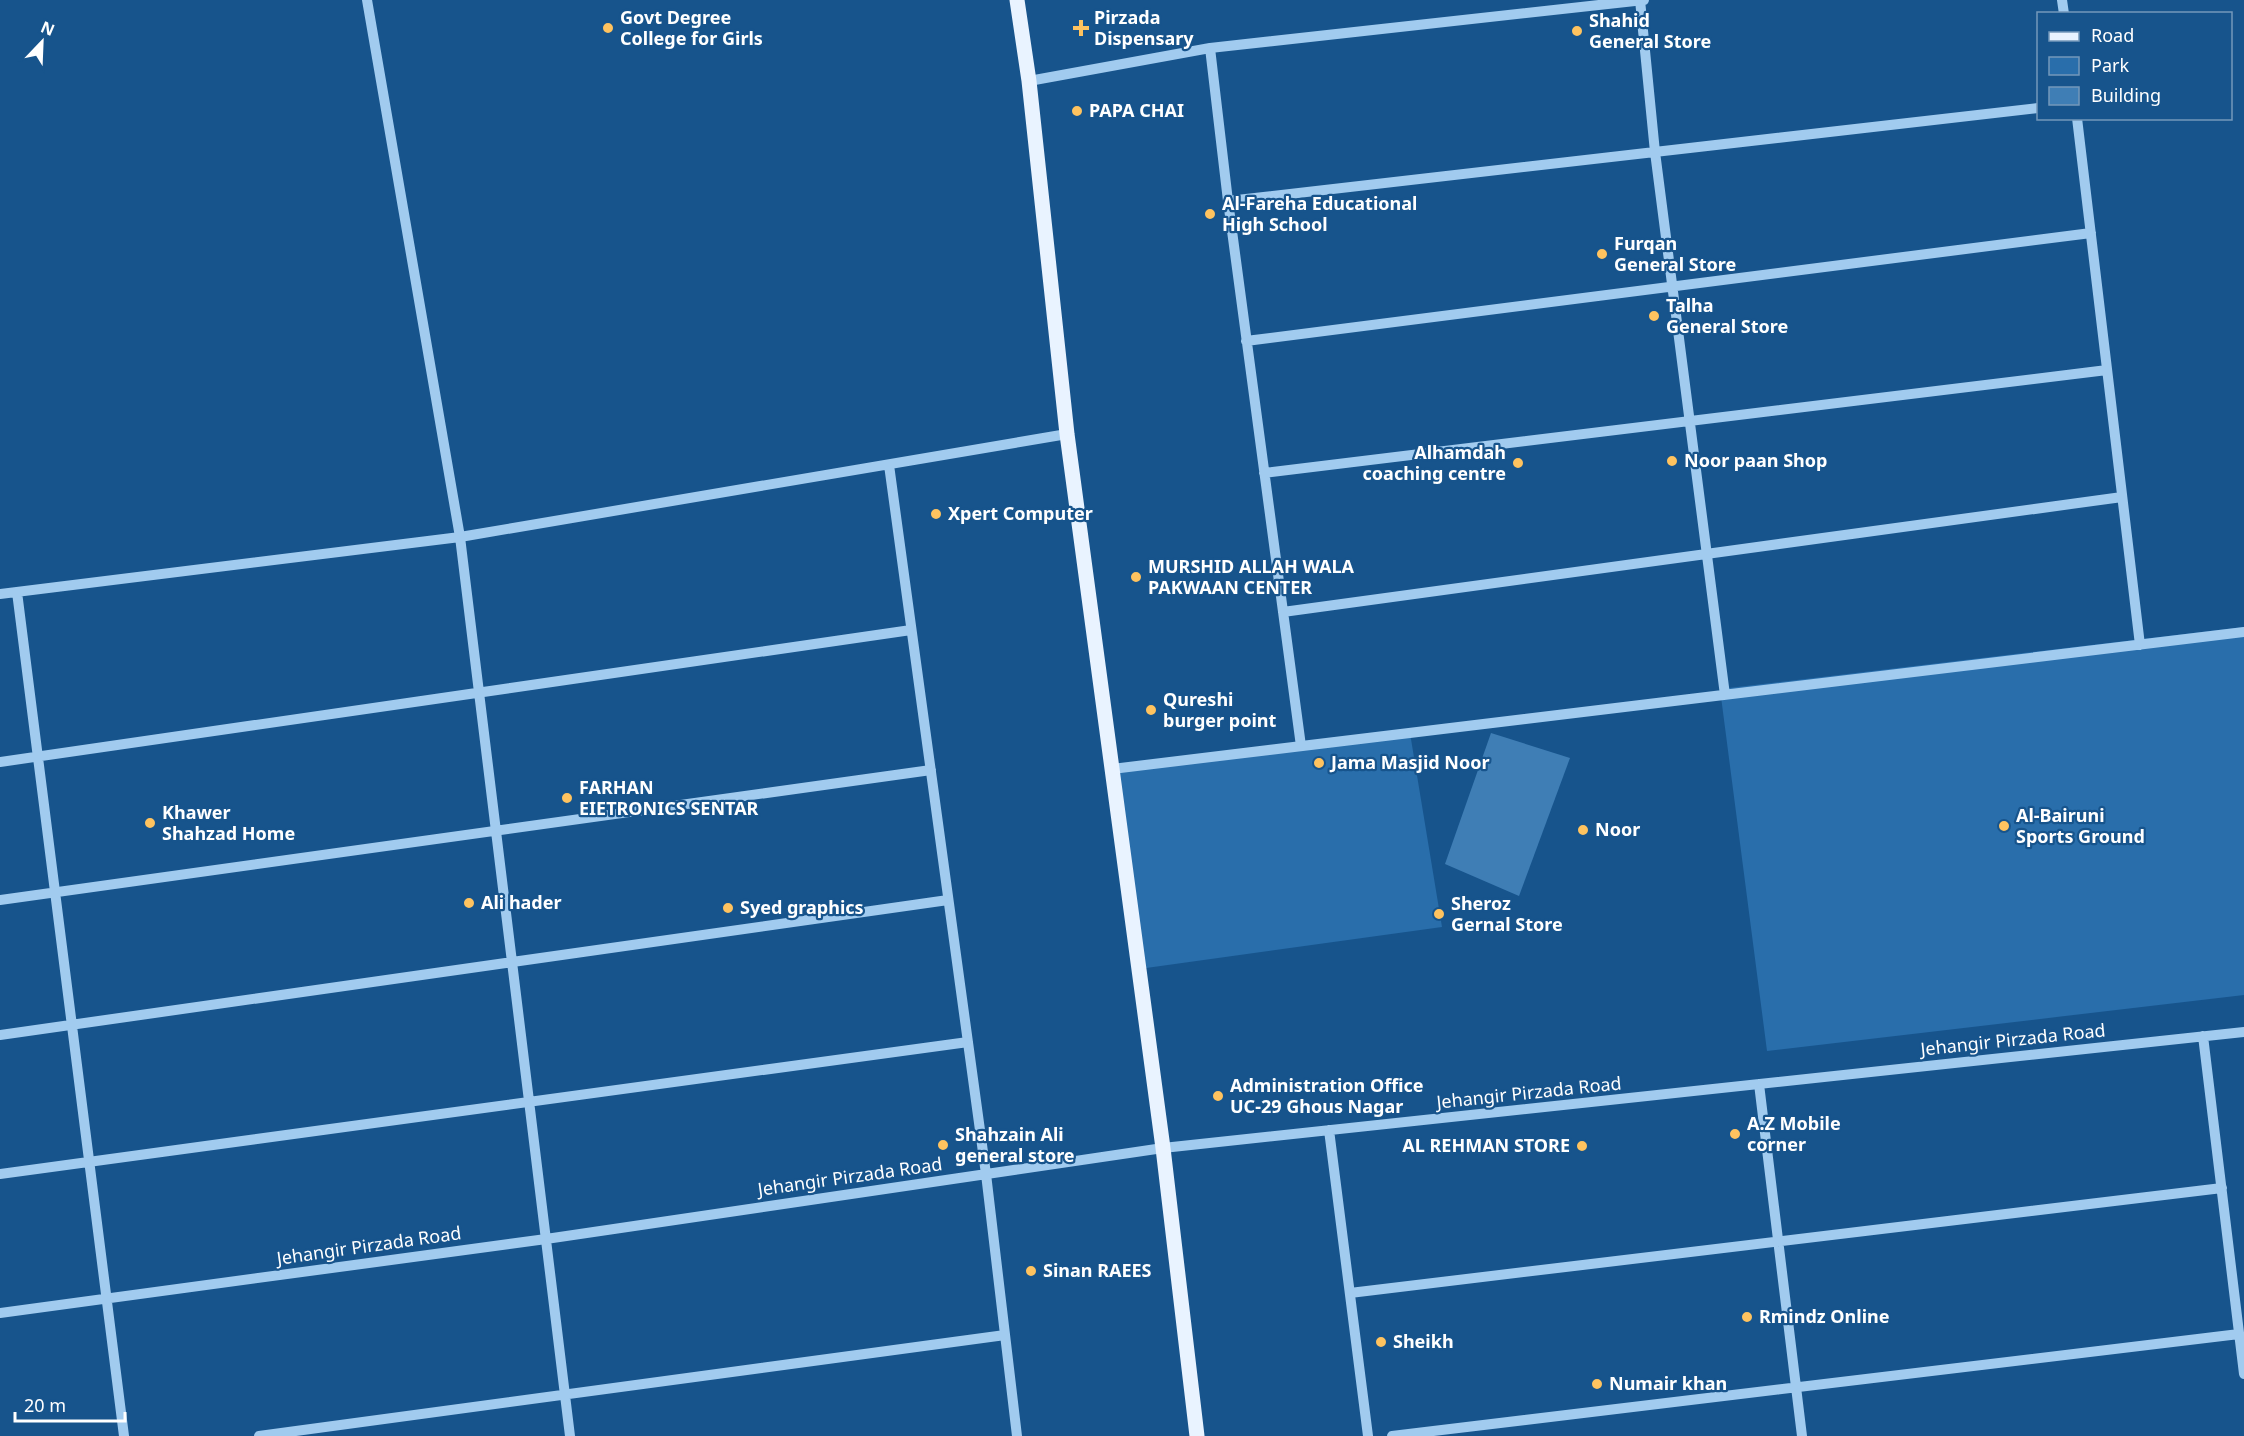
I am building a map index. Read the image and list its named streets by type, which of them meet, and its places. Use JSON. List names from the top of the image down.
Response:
{
  "streets": {
    "street": ["Jehangir Pirzada Road"]
  },
  "places": {
    "other": [
      "Govt Degree College for Girls",
      "Shahid General Store",
      "PAPA CHAI",
      "Al-Fareha Educational High School",
      "Furqan General Store",
      "Talha General Store",
      "Noor paan Shop",
      "Alhamdah coaching centre",
      "Xpert Computer",
      "MURSHID ALLAH WALA PAKWAAN CENTER",
      "Qureshi burger point",
      "Jama Masjid Noor",
      "FARHAN EIETRONICS SENTAR",
      "Khawer Shahzad Home",
      "Al-Bairuni Sports Ground",
      "Noor",
      "Ali hader",
      "Syed graphics",
      "Sheroz Gernal Store",
      "Administration Office UC-29 Ghous Nagar",
      "A.Z Mobile corner",
      "Shahzain Ali general store",
      "AL REHMAN STORE",
      "Sinan RAEES",
      "Rmindz Online",
      "Sheikh",
      "Numair khan"
    ],
    "health": ["Pirzada Dispensary"]
  },
  "legend": ["Road", "Park", "Building"],
  "scale_bar": "20 m",
  "north": "top right"
}
